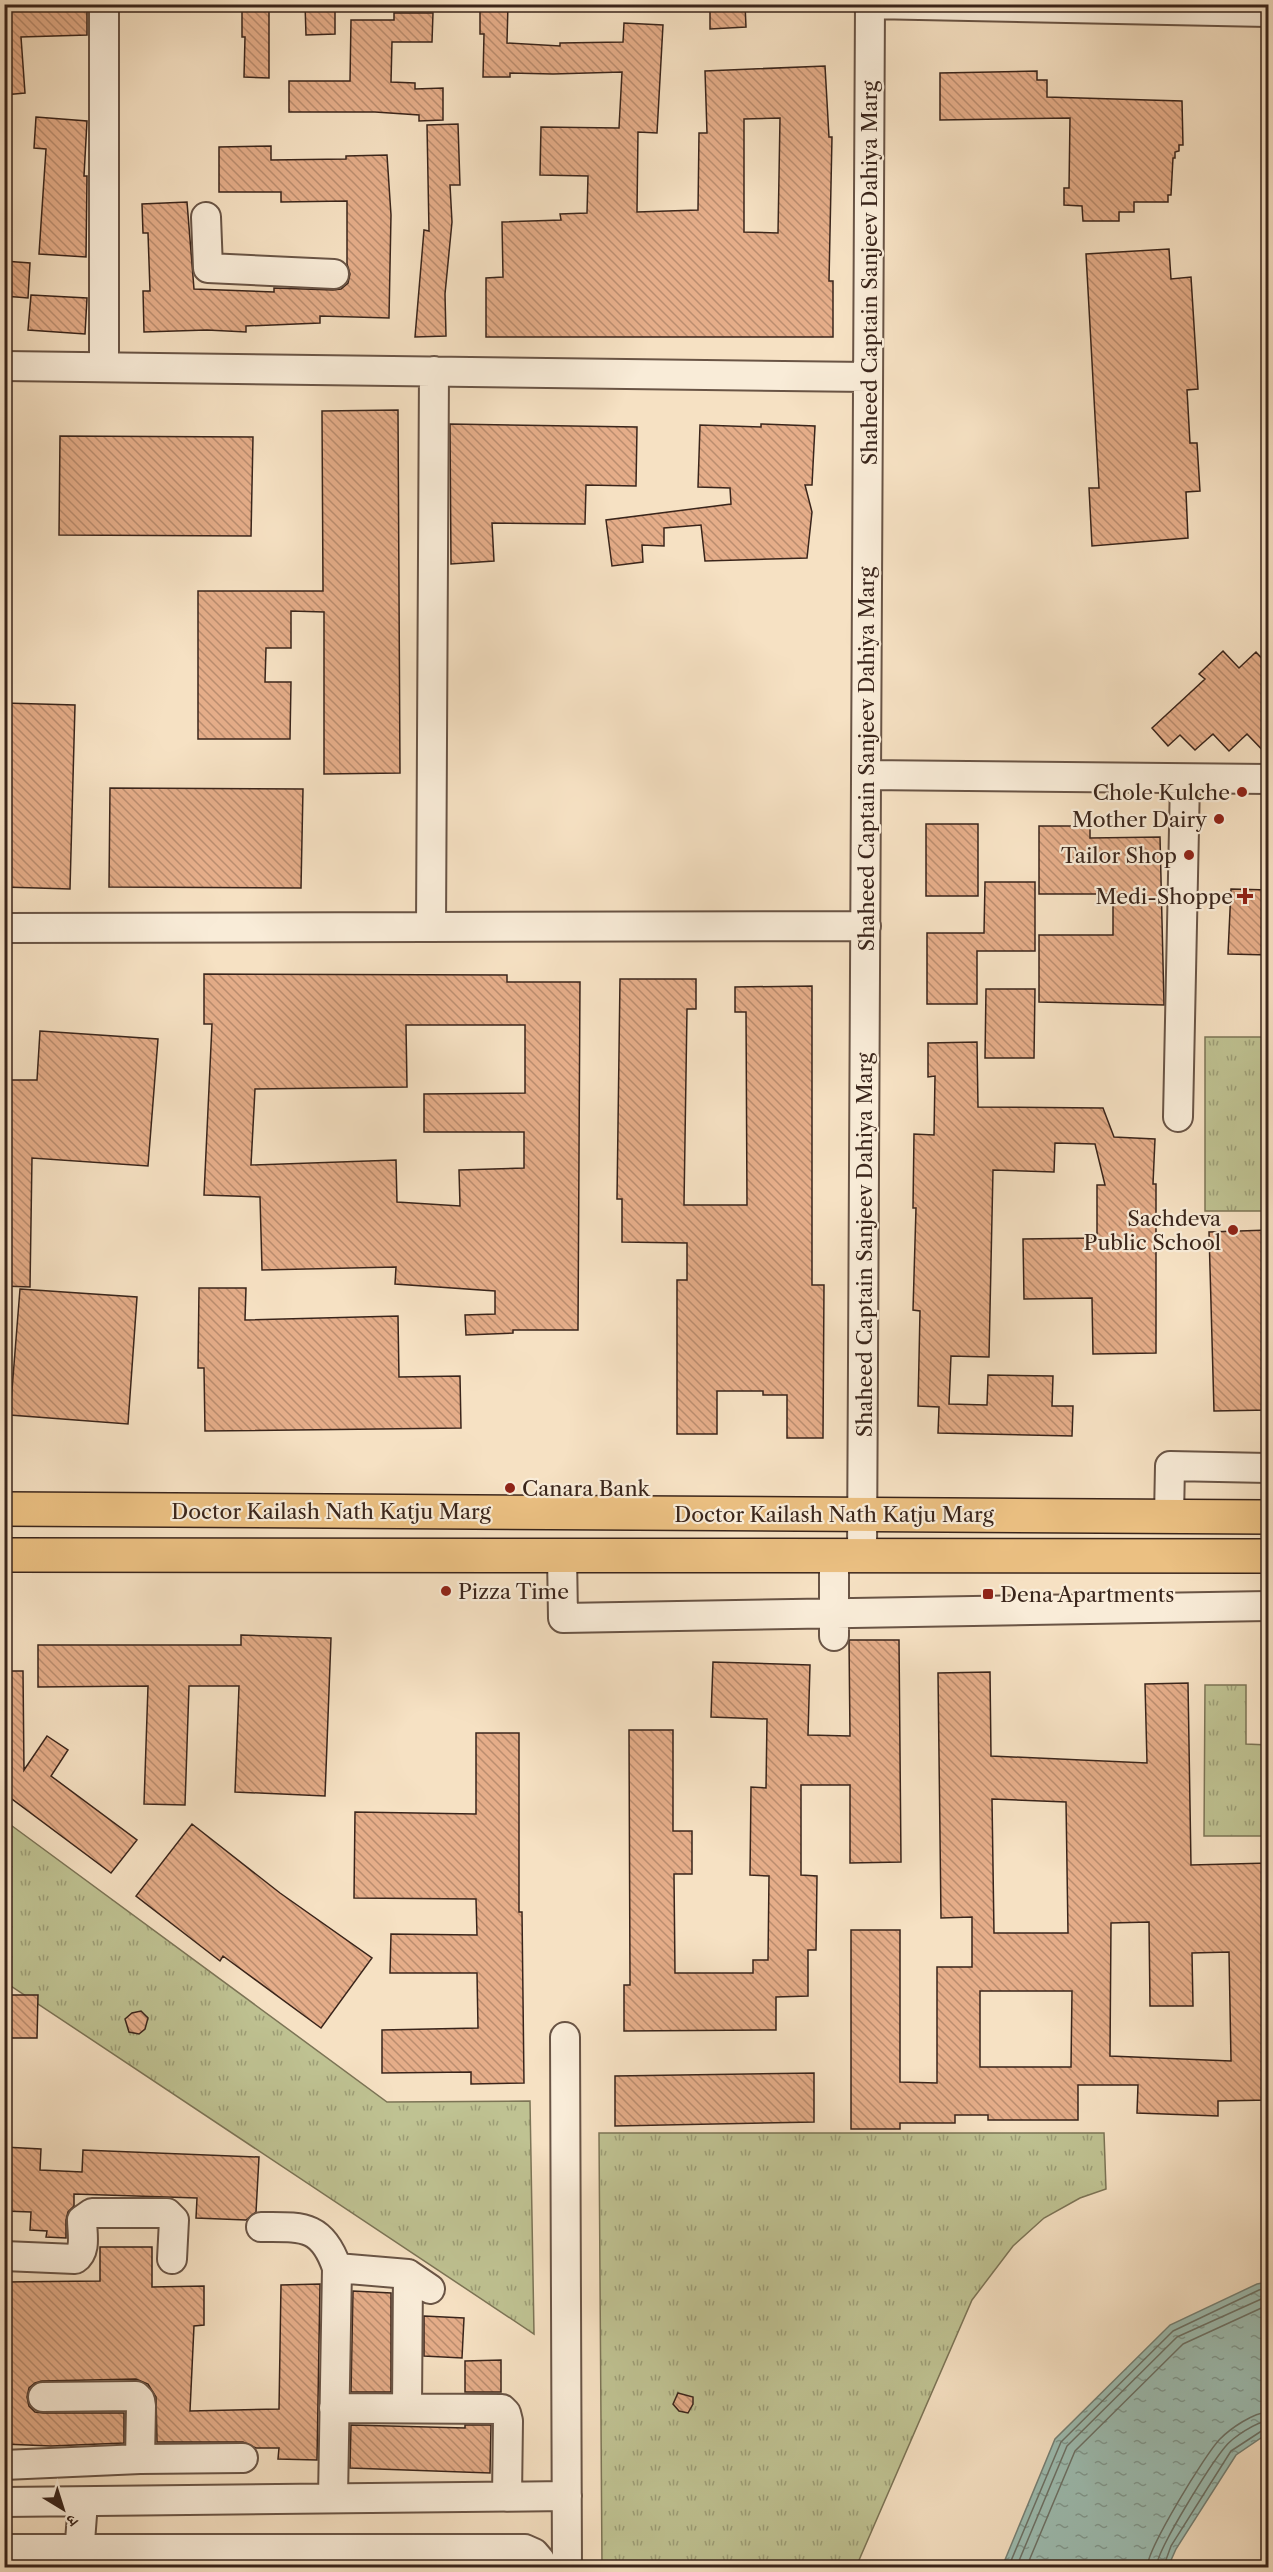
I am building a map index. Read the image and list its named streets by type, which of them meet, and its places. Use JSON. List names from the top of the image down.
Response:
{
  "streets": {
    "main road": ["Doctor Kailash Nath Katju Marg"],
    "street": ["Shaheed Captain Sanjeev Dahiya Marg"]
  },
  "crossings": [
    ["Shaheed Captain Sanjeev Dahiya Marg", "Doctor Kailash Nath Katju Marg"]
  ],
  "places": {
    "other": [
      "Chole Kulche",
      "Mother Dairy",
      "Tailor Shop",
      "Sachdeva Public School",
      "Canara Bank",
      "Pizza Time"
    ],
    "health": ["Medi-Shoppe"],
    "transit": ["Dena Apartments"]
  },
  "north": "bottom right"
}
